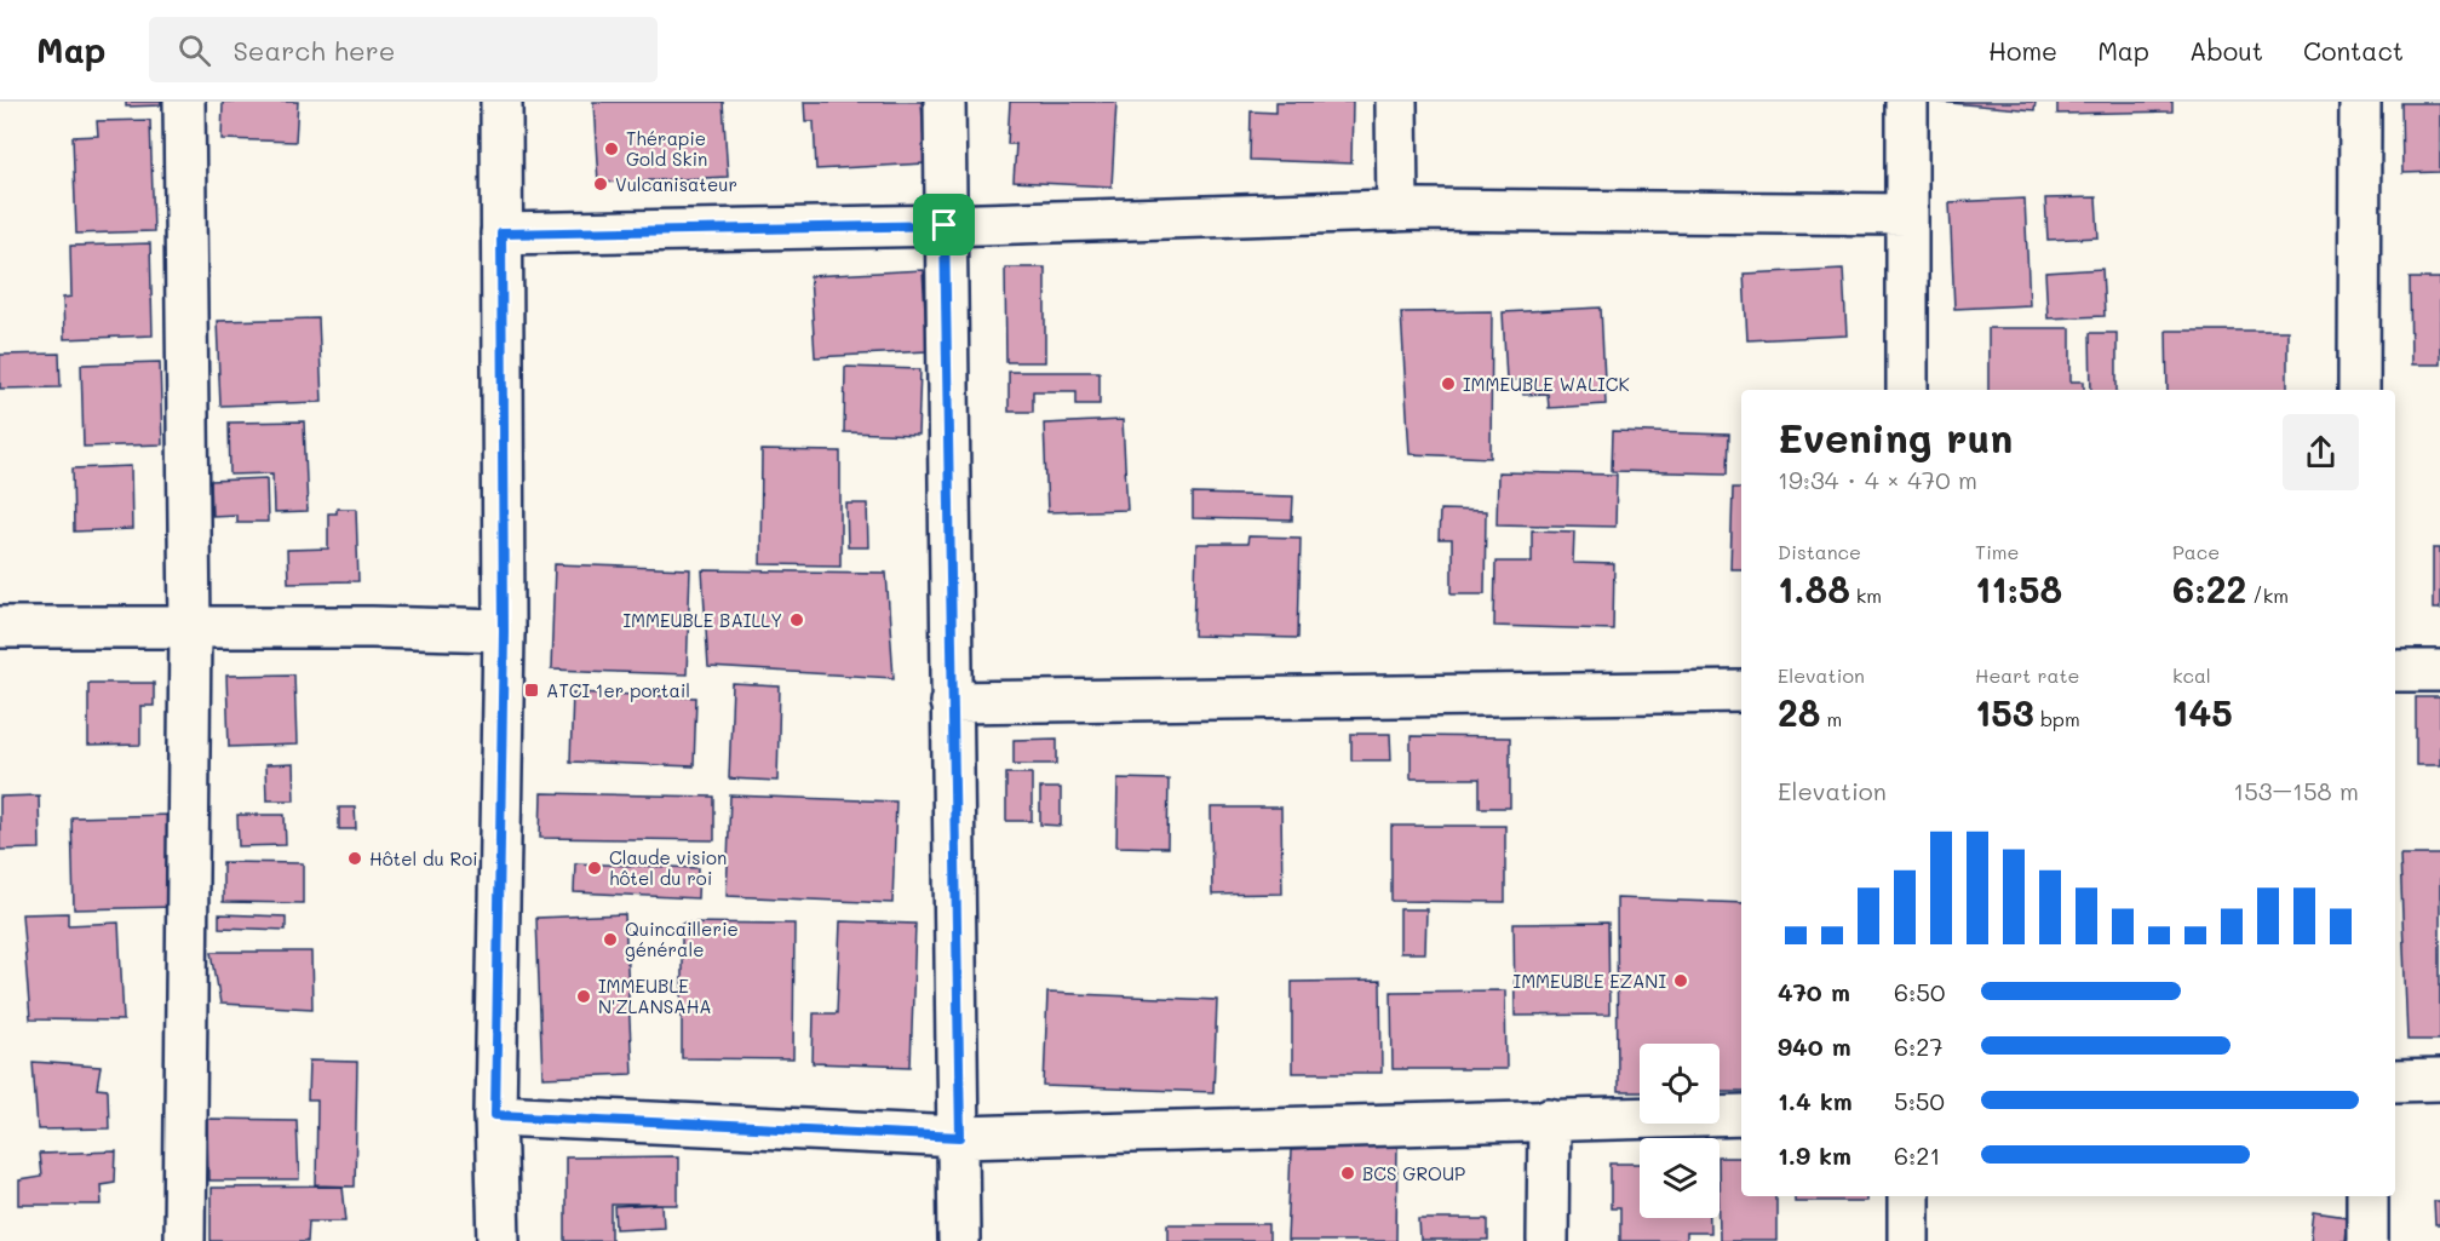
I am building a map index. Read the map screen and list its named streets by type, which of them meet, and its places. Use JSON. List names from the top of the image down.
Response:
{
  "places": {
    "other": [
      "Thérapie Gold Skin",
      "Vulcanisateur",
      "IMMEUBLE WALICK",
      "IMMEUBLE BAILLY",
      "Hôtel du Roi",
      "Claude vision hôtel du roi",
      "Quincaillerie générale",
      "IMMEUBLE EZANI",
      "IMMEUBLE N'ZLANSAHA",
      "BCS GROUP"
    ],
    "transit": ["ATCI 1er portail"]
  },
  "page": {
    "header": "Map",
    "search": "Search here",
    "nav": [
      "Home",
      "Map",
      "About",
      "Contact"
    ],
    "heading": ["Evening run", "19:34 · 4 × 470 m"],
    "stats": [
      ["Distance", "1.88 km"],
      ["Time", "11:58"],
      ["Pace", "6:22 /km"],
      ["Elevation", "28 m"],
      ["Heart rate", "153 bpm"],
      ["kcal", "145"]
    ],
    "chart": ["Elevation", "153–158 m"],
    "list": [
      {
        "name": "470 m",
        "note": "6:50"
      },
      {
        "name": "940 m",
        "note": "6:27"
      },
      {
        "name": "1.4 km",
        "note": "5:50"
      },
      {
        "name": "1.9 km",
        "note": "6:21"
      }
    ]
  }
}
